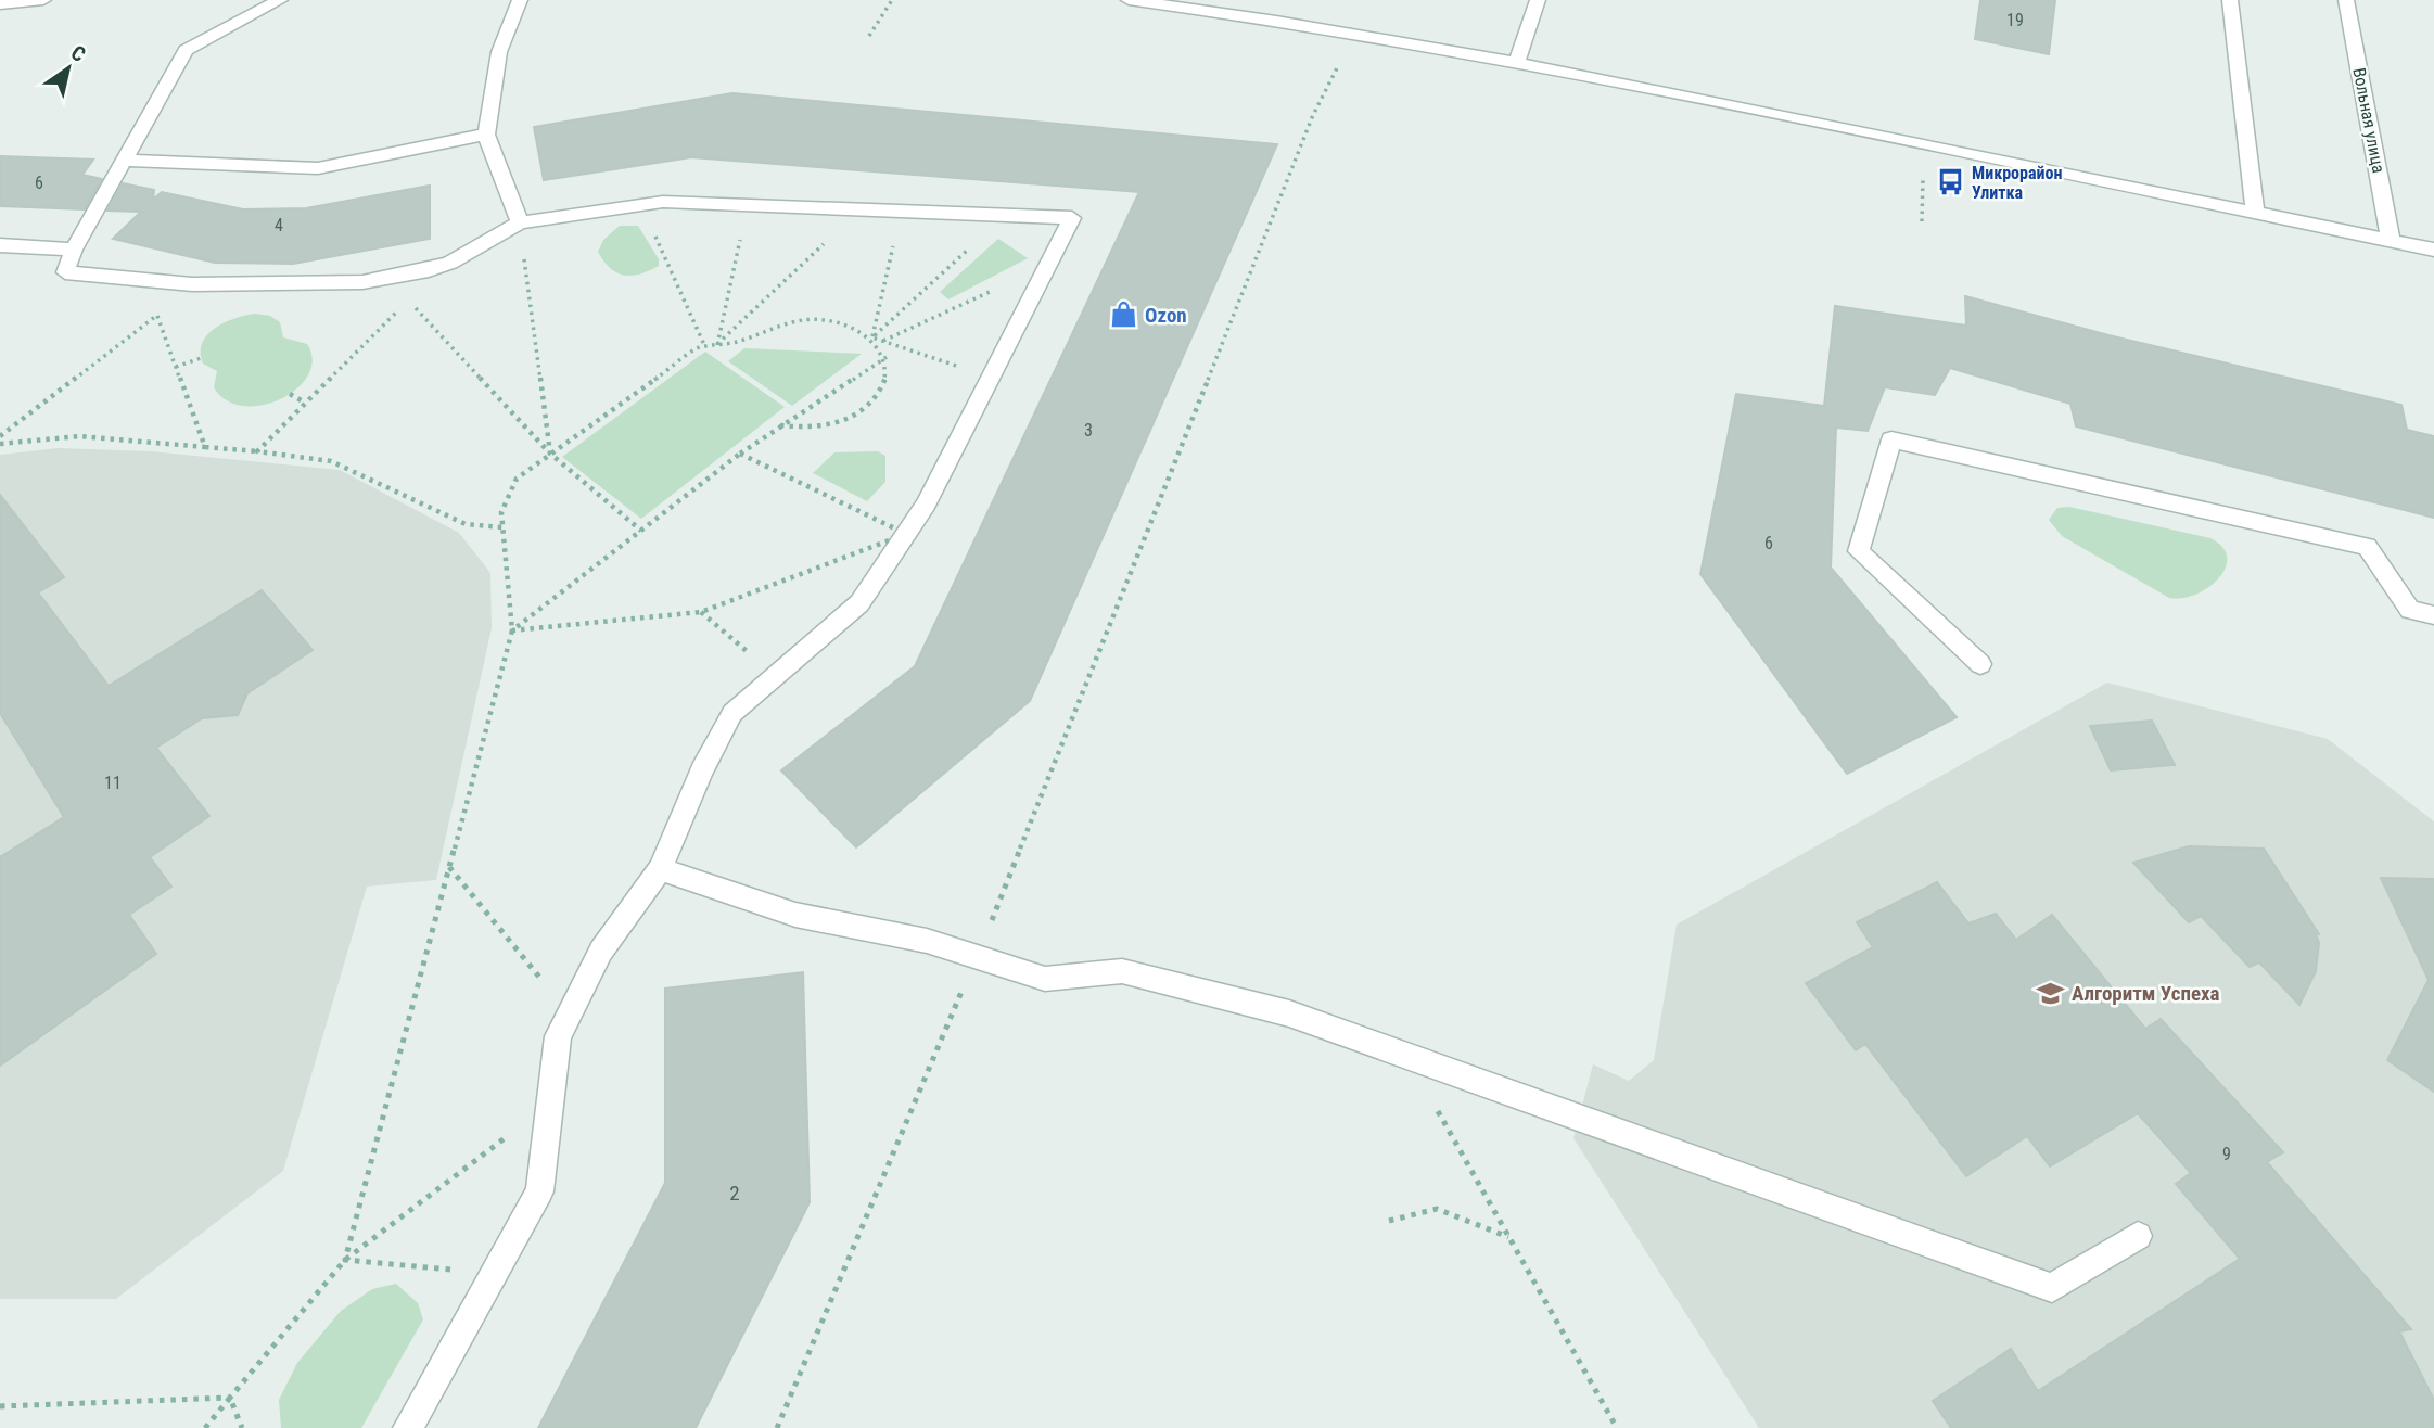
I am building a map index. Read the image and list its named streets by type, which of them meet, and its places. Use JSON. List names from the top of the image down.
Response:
{
  "streets": {
    "street": ["Вольная улица"]
  },
  "places": {
    "bus stop": ["Микрорайон Улитка"],
    "shop": ["Ozon"],
    "school or university": ["Алгоритм Успеха"]
  },
  "house_numbers": [
    "19",
    "6",
    "4",
    "3",
    "6",
    "11",
    "9",
    "2"
  ],
  "north": "top right"
}
